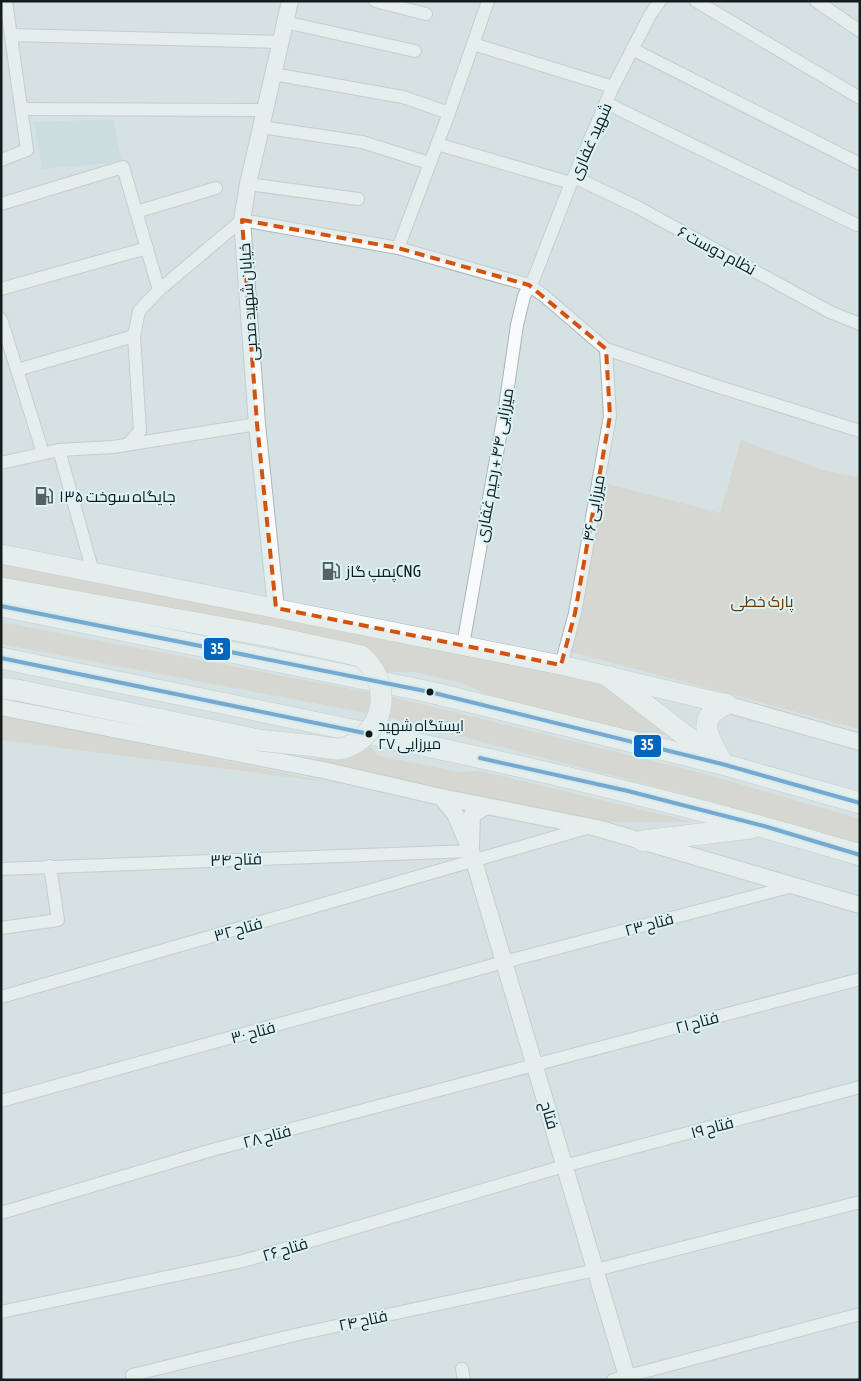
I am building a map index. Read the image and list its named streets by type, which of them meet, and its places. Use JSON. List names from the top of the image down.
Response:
{
  "streets": {
    "street": [
      "شهید غفاری",
      "نظام دوست ۶",
      "خیابان شهید محبی",
      "میرزایی ۴۴ + رحیم غفاری",
      "میرزایی ۴۶",
      "فتاح ۳۴",
      "فتاح ۲۳",
      "فتاح ۳۲",
      "فتاح ۲۱",
      "فتاح ۳۰",
      "فتاح",
      "فتاح ۱۹",
      "فتاح ۲۸",
      "فتاح ۲۶",
      "فتاح ۲۴"
    ]
  },
  "crossings": [
    ["شهید غفاری", "نظام دوست ۶"],
    ["شهید غفاری", "میرزایی ۴۴ + رحیم غفاری"],
    ["فتاح ۳۴", "فتاح ۳۲"],
    ["فتاح ۳۴", "فتاح"],
    ["فتاح ۲۳", "فتاح ۳۰"],
    ["فتاح ۲۳", "فتاح"],
    ["فتاح ۳۲", "فتاح"],
    ["فتاح ۲۱", "فتاح"],
    ["فتاح ۲۱", "فتاح ۲۸"],
    ["فتاح ۳۰", "فتاح"],
    ["فتاح", "فتاح ۱۹"],
    ["فتاح", "فتاح ۲۸"],
    ["فتاح", "فتاح ۲۶"],
    ["فتاح", "فتاح ۲۴"],
    ["فتاح ۱۹", "فتاح ۲۶"]
  ],
  "parks": ["پارک خطی"],
  "places": {
    "fuel station": ["جایگاه سوخت ۱۳۵", "پمپ گازCNG"],
    "other": ["ایستگاه شهید میرزایی ۲۷"]
  },
  "lines": ["transit line 35"]
}
